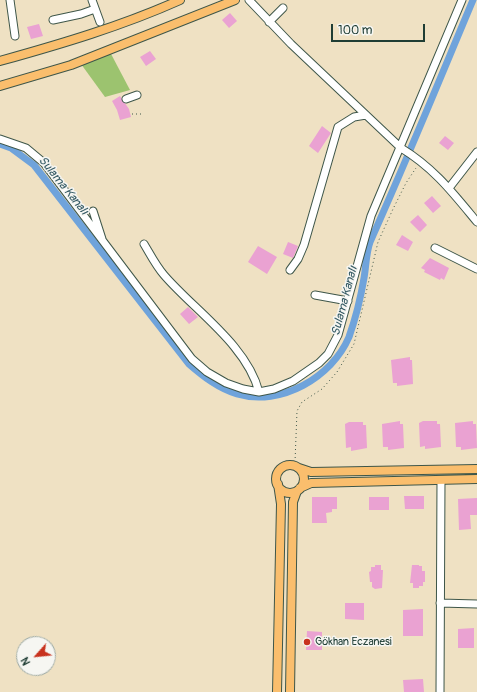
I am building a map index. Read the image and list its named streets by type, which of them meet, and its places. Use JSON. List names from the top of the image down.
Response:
{
  "water": ["Sulama Kanalı"],
  "places": ["Gökhan Eczanesi"],
  "scale_bar": "100 m",
  "north": "bottom left"
}
